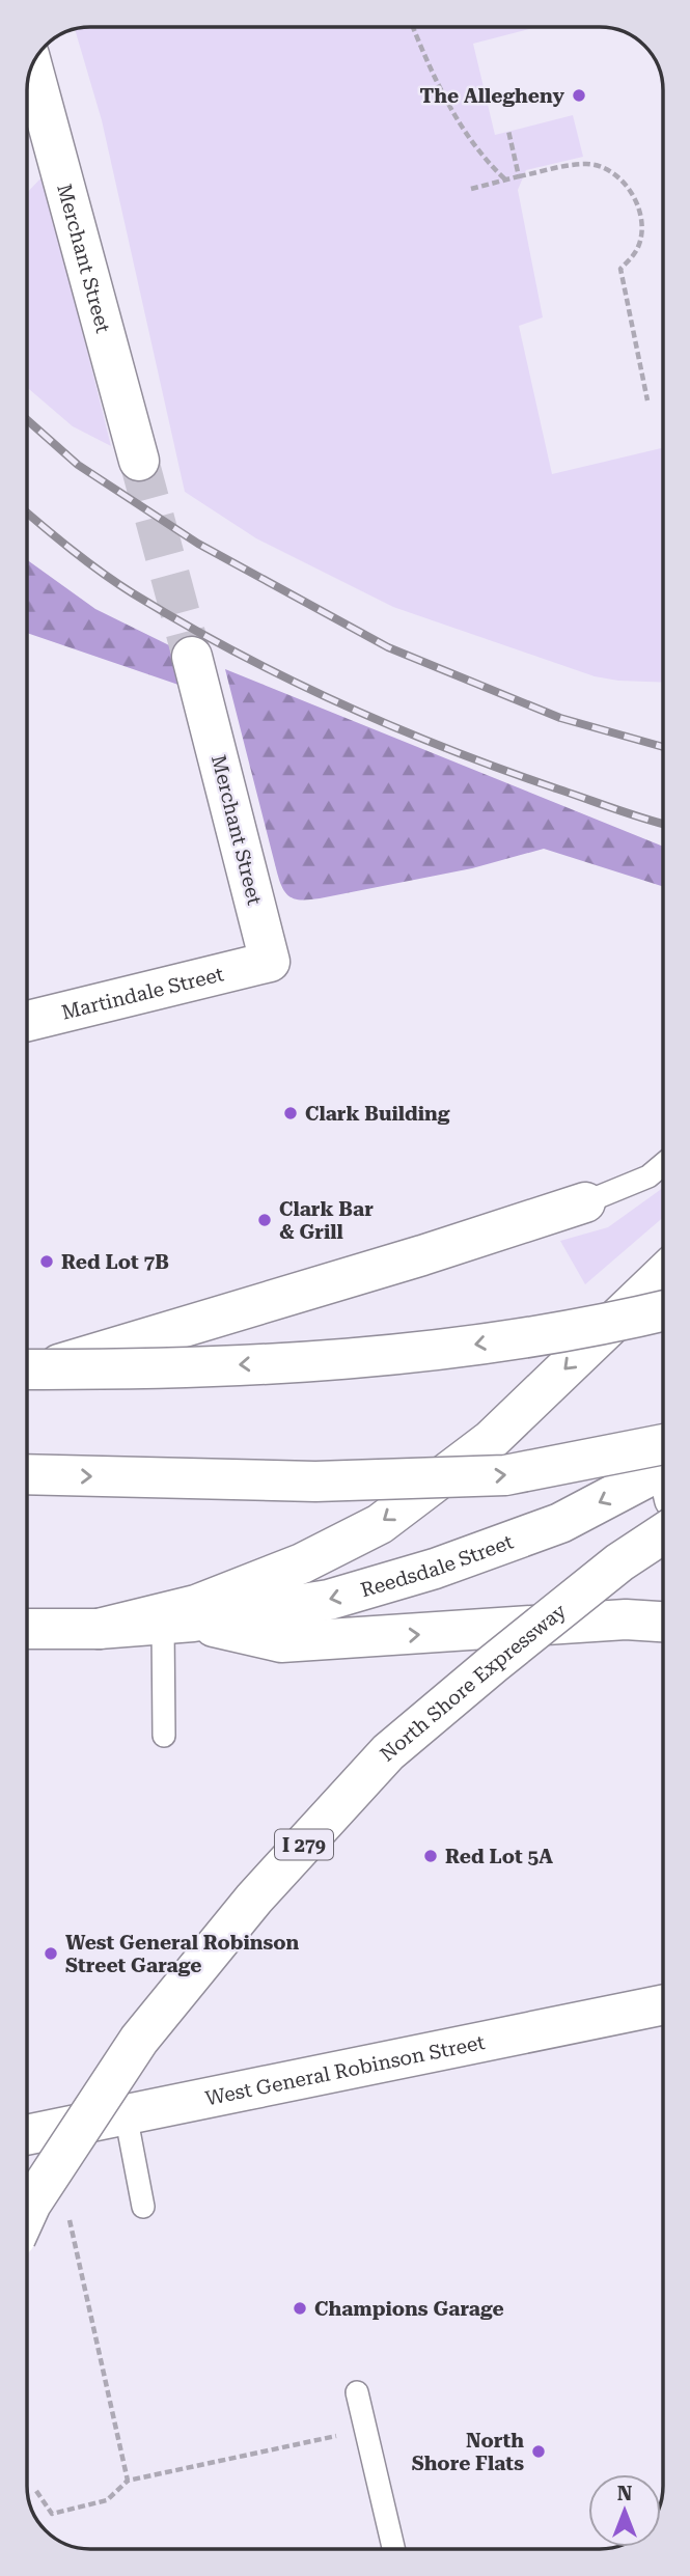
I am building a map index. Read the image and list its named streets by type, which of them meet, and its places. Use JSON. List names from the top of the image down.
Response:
{
  "streets": {
    "main road": [
      "Merchant Street",
      "Martindale Street",
      "Reedsdale Street",
      "North Shore Expressway",
      "I 279",
      "West General Robinson Street"
    ]
  },
  "crossings": [
    ["Merchant Street", "Martindale Street"]
  ],
  "places": [
    "The Allegheny",
    "Clark Building",
    "Clark Bar & Grill",
    "Red Lot 7B",
    "Red Lot 5A",
    "West General Robinson Street Garage",
    "Champions Garage",
    "North Shore Flats"
  ],
  "north": "top"
}
